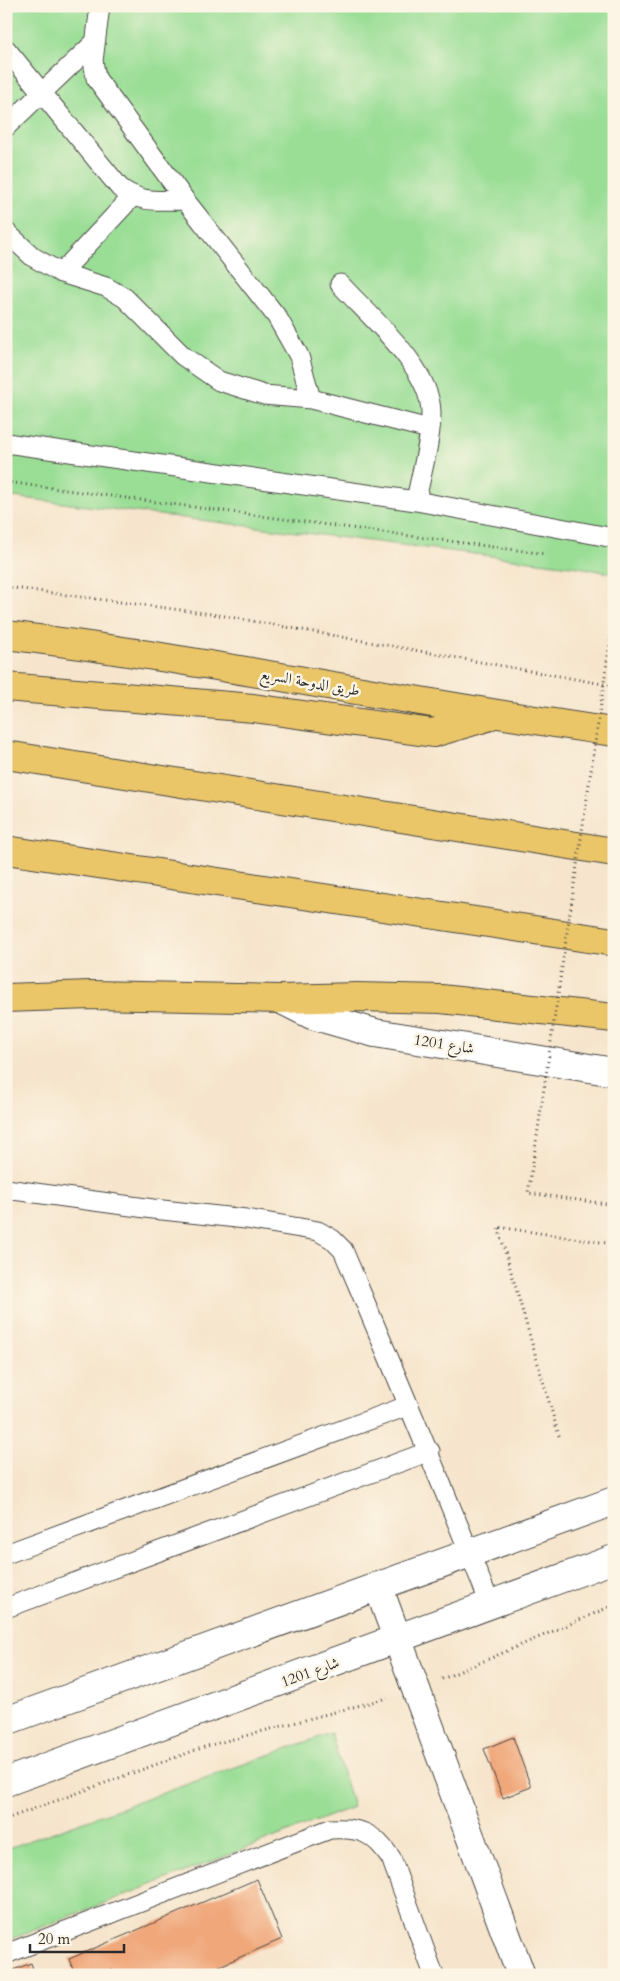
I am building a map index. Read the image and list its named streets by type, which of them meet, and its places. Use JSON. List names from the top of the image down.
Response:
{
  "streets": {
    "highway": ["طريق الدوحة السريع"],
    "street": ["شارع 1201"]
  },
  "scale_bar": "20 m"
}
